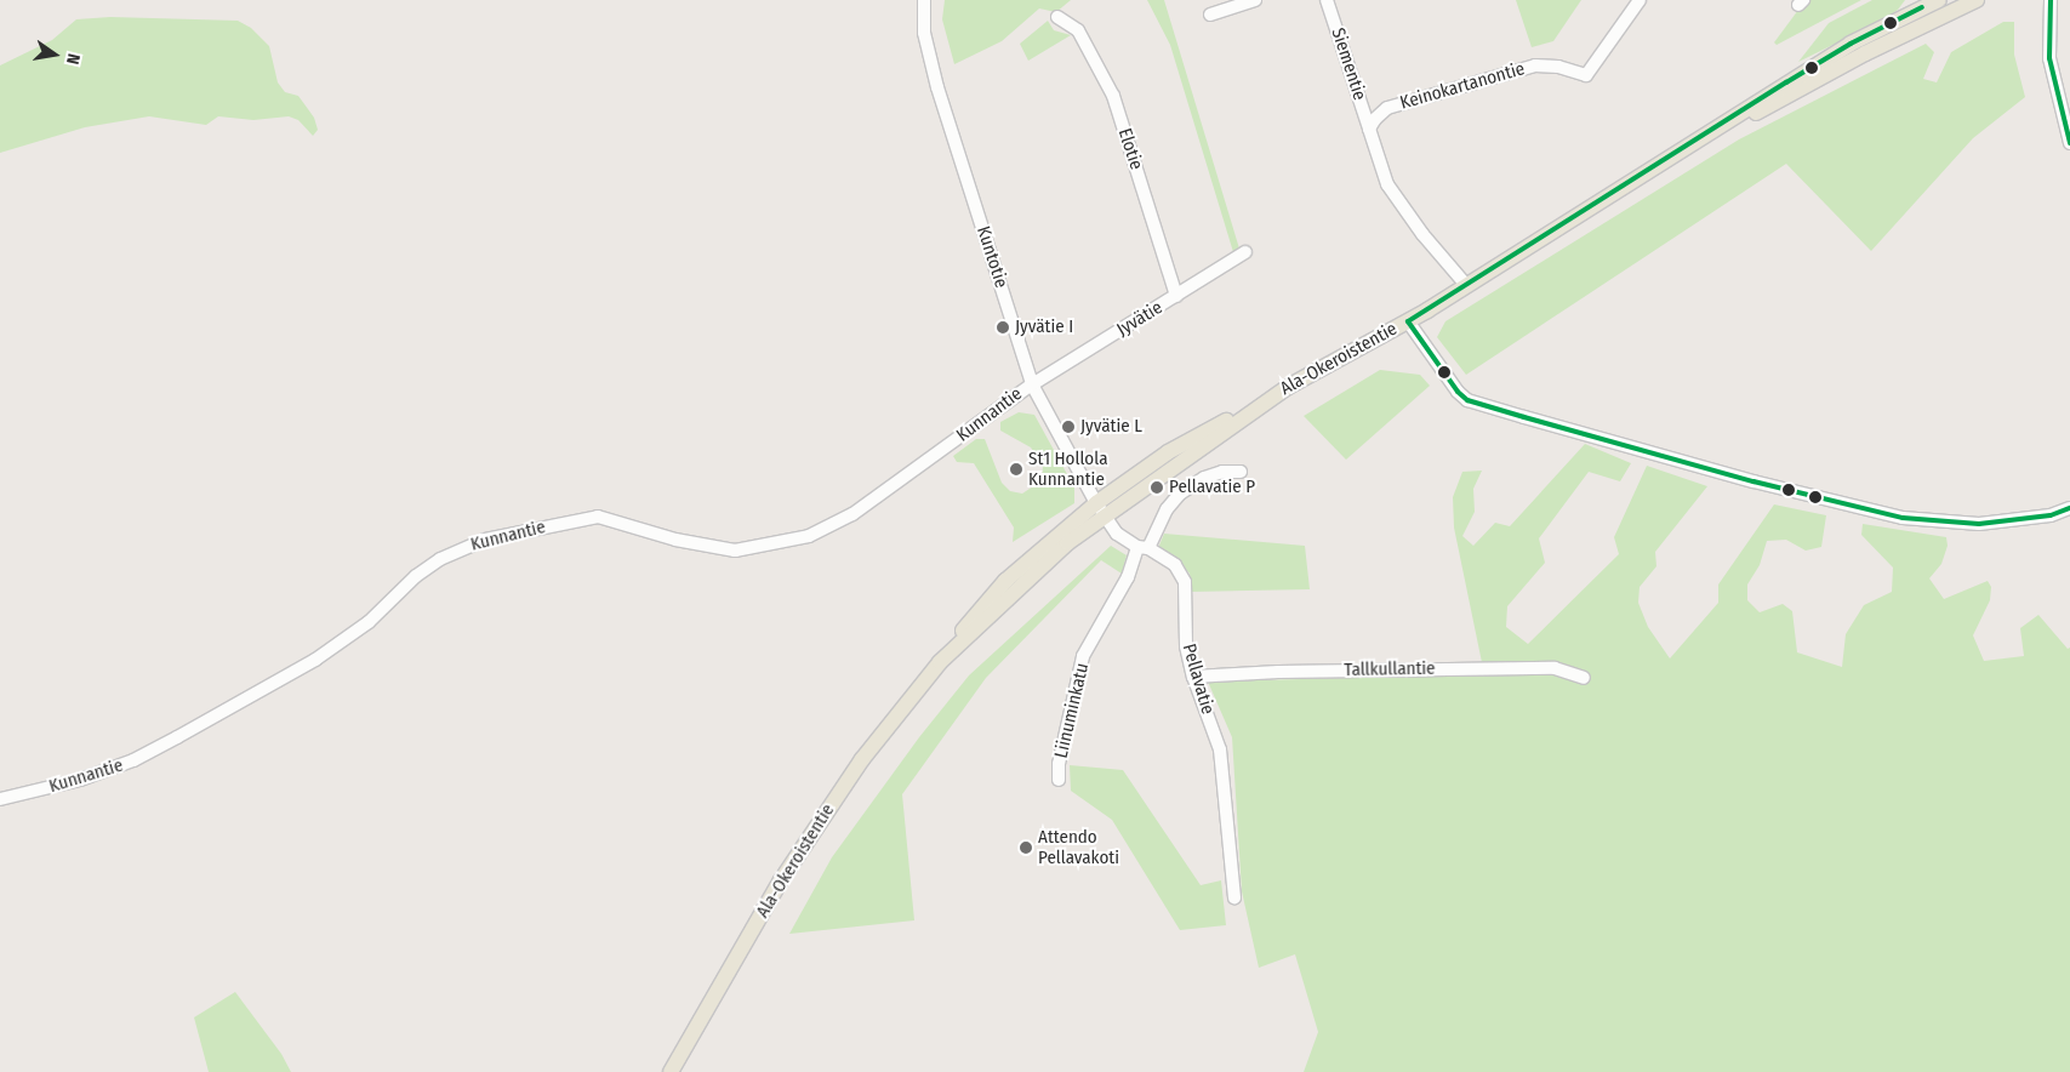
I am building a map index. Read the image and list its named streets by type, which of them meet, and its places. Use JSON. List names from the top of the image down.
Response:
{
  "streets": {
    "main road": ["Ala-Okeroistentie"],
    "street": [
      "Siementie",
      "Keinokartanontie",
      "Elotie",
      "Kuntotie",
      "Jyvätie",
      "Kunnantie",
      "Tallkullantie",
      "Pellavatie",
      "Liinuminkatu"
    ]
  },
  "crossings": [
    ["Siementie", "Keinokartanontie"],
    ["Elotie", "Jyvätie"],
    ["Kuntotie", "Jyvätie"],
    ["Kuntotie", "Ala-Okeroistentie"],
    ["Kuntotie", "Kunnantie"],
    ["Kuntotie", "Pellavatie"],
    ["Jyvätie", "Kunnantie"],
    ["Ala-Okeroistentie", "Pellavatie"],
    ["Tallkullantie", "Pellavatie"],
    ["Pellavatie", "Liinuminkatu"]
  ],
  "places": [
    "Jyvätie I",
    "Jyvätie L",
    "St1 Hollola Kunnantie",
    "Pellavatie P",
    "Attendo Pellavakoti"
  ],
  "north": "right"
}
